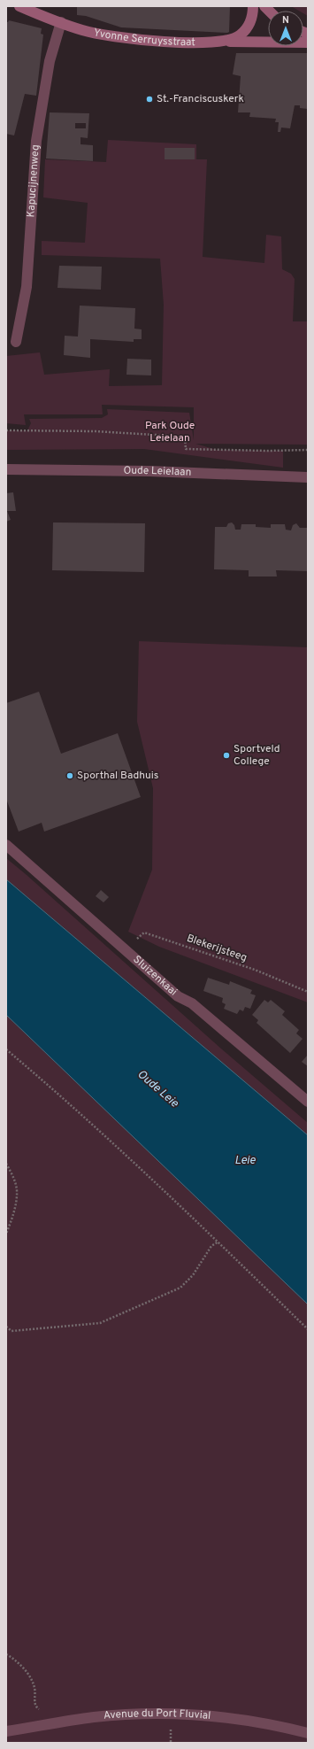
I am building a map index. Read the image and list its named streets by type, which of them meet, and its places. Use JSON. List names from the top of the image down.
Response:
{
  "streets": {
    "street": [
      "Yvonne Serruysstraat",
      "Kapucijnenweg",
      "Oude Leielaan",
      "Sluizenkaai",
      "Avenue du Port Fluvial"
    ],
    "path": ["Blekerijsteeg"]
  },
  "crossings": [
    ["Yvonne Serruysstraat", "Kapucijnenweg"],
    ["Blekerijsteeg", "Sluizenkaai"]
  ],
  "water": ["Oude Leie", "Leie"],
  "parks": ["Park Oude Leielaan"],
  "places": ["St.-Franciscuskerk", "Sportveld College", "Sporthal Badhuis"],
  "north": "top"
}
